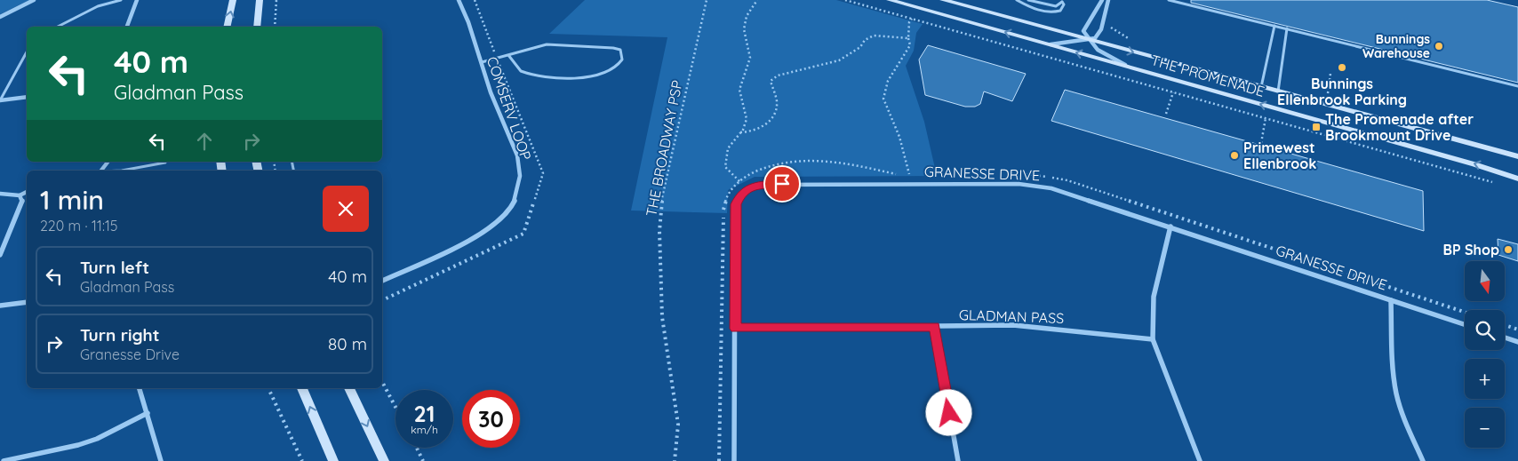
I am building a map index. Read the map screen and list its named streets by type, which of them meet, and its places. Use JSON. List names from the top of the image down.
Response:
{
  "streets": {
    "main road": ["THE PROMENADE"],
    "street": ["COMSERV LOOP", "GRANESSE DRIVE", "GLADMAN PASS"],
    "path": ["THE BROADWAY PSP"]
  },
  "crossings": [
    ["GRANESSE DRIVE", "GLADMAN PASS"]
  ],
  "places": {
    "other": [
      "Bunnings Warehouse",
      "Bunnings Ellenbrook Parking",
      "Primewest Ellenbrook",
      "BP Shop"
    ],
    "transit": ["The Promenade after Brookmount Drive"]
  },
  "north": "bottom",
  "page": {
    "turn": ["40 m", "Gladman Pass"],
    "heading": ["1 min", "220 m · 11:15"],
    "list": [
      {
        "name": "Turn left",
        "note": "Gladman Pass",
        "value": "40 m"
      },
      {
        "name": "Turn right",
        "note": "Granesse Drive",
        "value": "80 m"
      }
    ],
    "map_buttons": ["+", "−"],
    "speed": "21 km/h",
    "limit": "30"
  }
}
